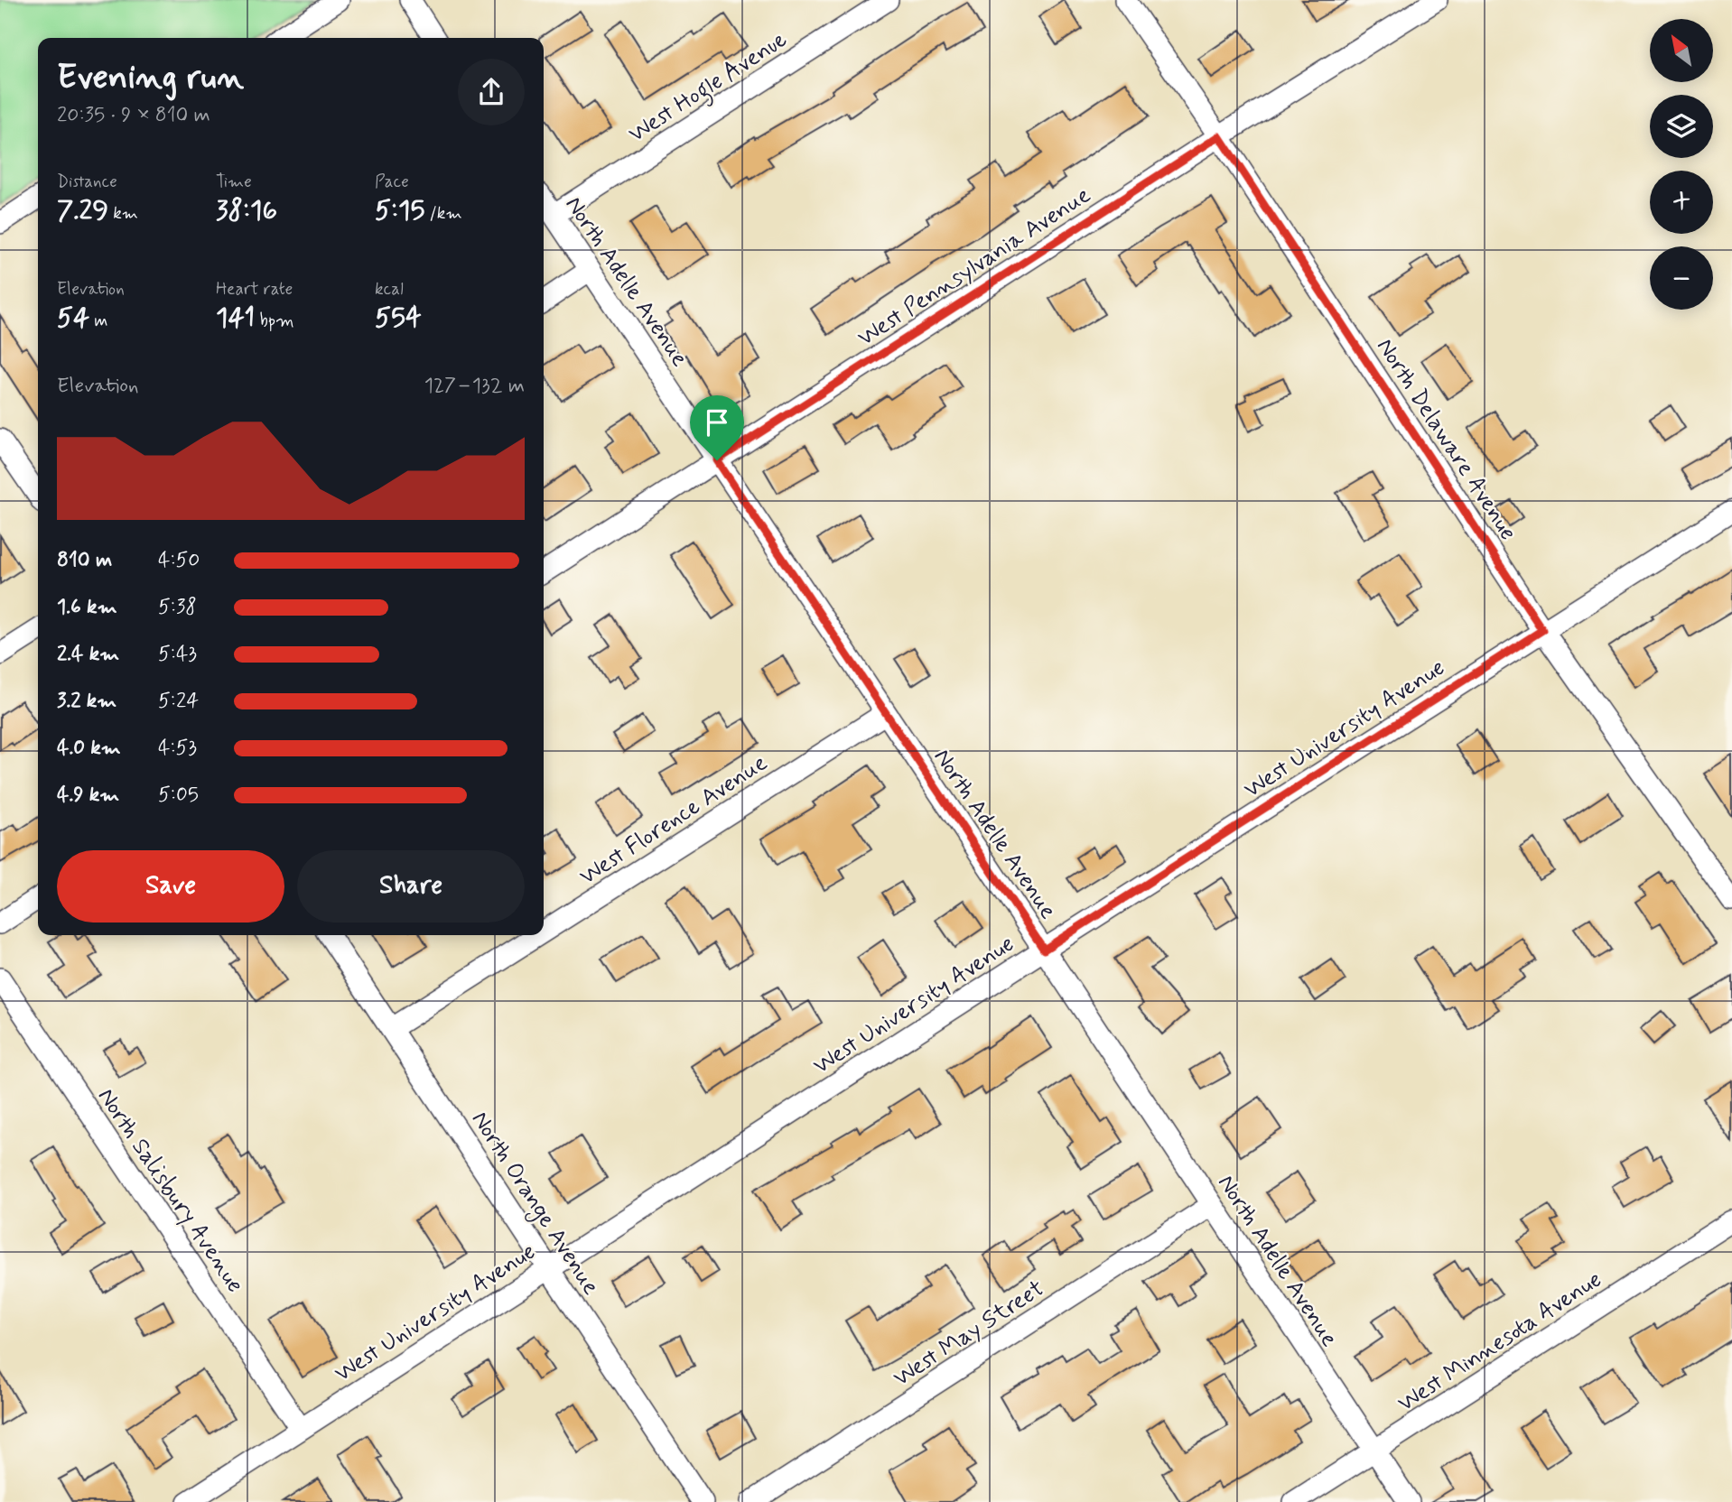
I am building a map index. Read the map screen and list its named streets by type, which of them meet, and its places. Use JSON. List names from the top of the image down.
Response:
{
  "streets": {
    "street": [
      "West Hogle Avenue",
      "West Pennsylvania Avenue",
      "North Adelle Avenue",
      "North Delaware Avenue",
      "West University Avenue",
      "West Florence Avenue",
      "North Salisbury Avenue",
      "North Orange Avenue",
      "West May Street",
      "West Minnesota Avenue"
    ]
  },
  "crossings": [
    ["West Hogle Avenue", "North Adelle Avenue"],
    ["West Pennsylvania Avenue", "North Adelle Avenue"],
    ["West Pennsylvania Avenue", "North Delaware Avenue"],
    ["North Adelle Avenue", "West University Avenue"],
    ["North Adelle Avenue", "West Florence Avenue"],
    ["North Adelle Avenue", "West May Street"],
    ["North Adelle Avenue", "West Minnesota Avenue"],
    ["North Delaware Avenue", "West University Avenue"],
    ["West University Avenue", "North Salisbury Avenue"],
    ["West University Avenue", "North Orange Avenue"],
    ["West Florence Avenue", "North Orange Avenue"]
  ],
  "north": "top left",
  "page": {
    "map_buttons": ["+", "−"],
    "heading": ["Evening run", "20:35 · 9 × 810 m"],
    "stats": [
      ["Distance", "7.29 km"],
      ["Time", "38:16"],
      ["Pace", "5:15 /km"],
      ["Elevation", "54 m"],
      ["Heart rate", "141 bpm"],
      ["kcal", "554"]
    ],
    "chart": ["Elevation", "127–132 m"],
    "list": [
      {
        "name": "810 m",
        "note": "4:50"
      },
      {
        "name": "1.6 km",
        "note": "5:38"
      },
      {
        "name": "2.4 km",
        "note": "5:43"
      },
      {
        "name": "3.2 km",
        "note": "5:24"
      },
      {
        "name": "4.0 km",
        "note": "4:53"
      },
      {
        "name": "4.9 km",
        "note": "5:05"
      }
    ],
    "buttons": ["Save", "Share"]
  }
}
